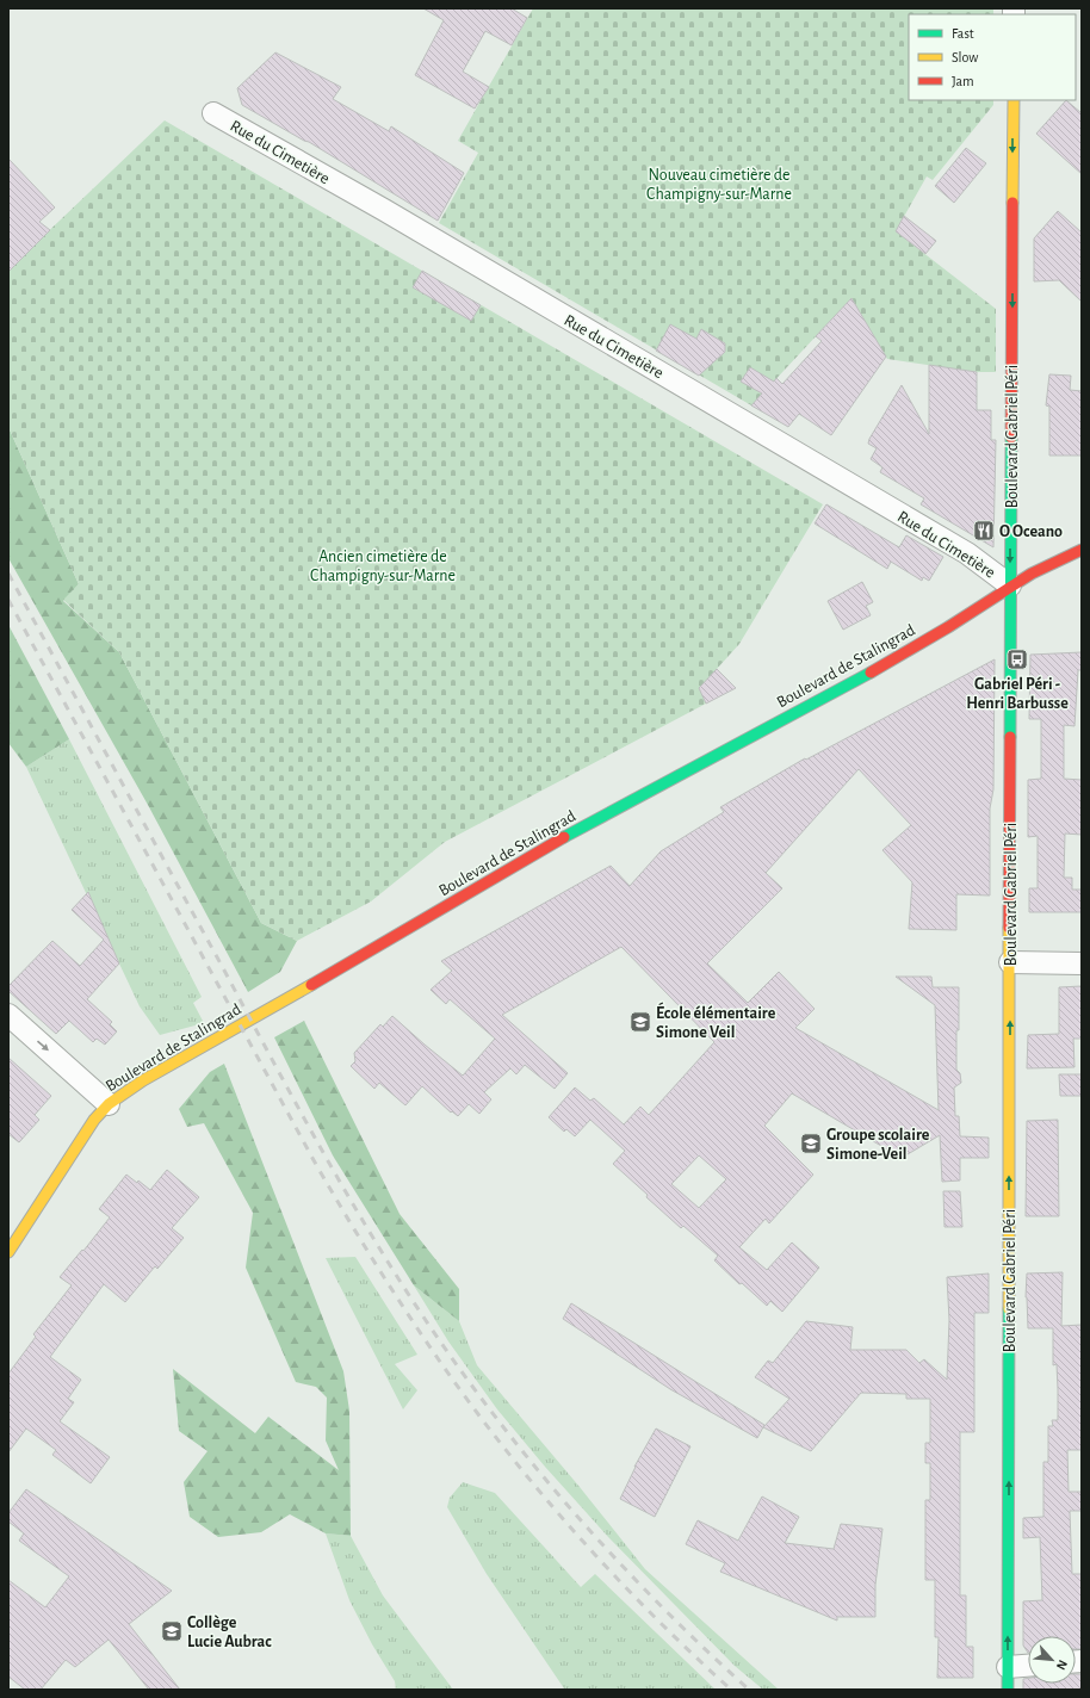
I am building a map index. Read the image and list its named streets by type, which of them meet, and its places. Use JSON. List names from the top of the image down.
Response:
{
  "streets": {
    "street": ["Rue du Cimetière", "Boulevard Gabriel Péri", "Boulevard de Stalingrad"]
  },
  "crossings": [
    ["Rue du Cimetière", "Boulevard Gabriel Péri"],
    ["Rue du Cimetière", "Boulevard de Stalingrad"],
    ["Boulevard Gabriel Péri", "Boulevard de Stalingrad"]
  ],
  "parks": ["Nouveau cimetière de Champigny-sur-Marne", "Ancien cimetière de Champigny-sur-Marne"],
  "places": {
    "restaurant": ["O Oceano"],
    "bus stop": ["Gabriel Péri - Henri Barbusse"],
    "school or university": ["École élémentaire Simone Veil", "Groupe scolaire Simone-Veil", "Collège Lucie Aubrac"]
  },
  "legend": ["Fast", "Slow", "Jam"],
  "north": "bottom right"
}
